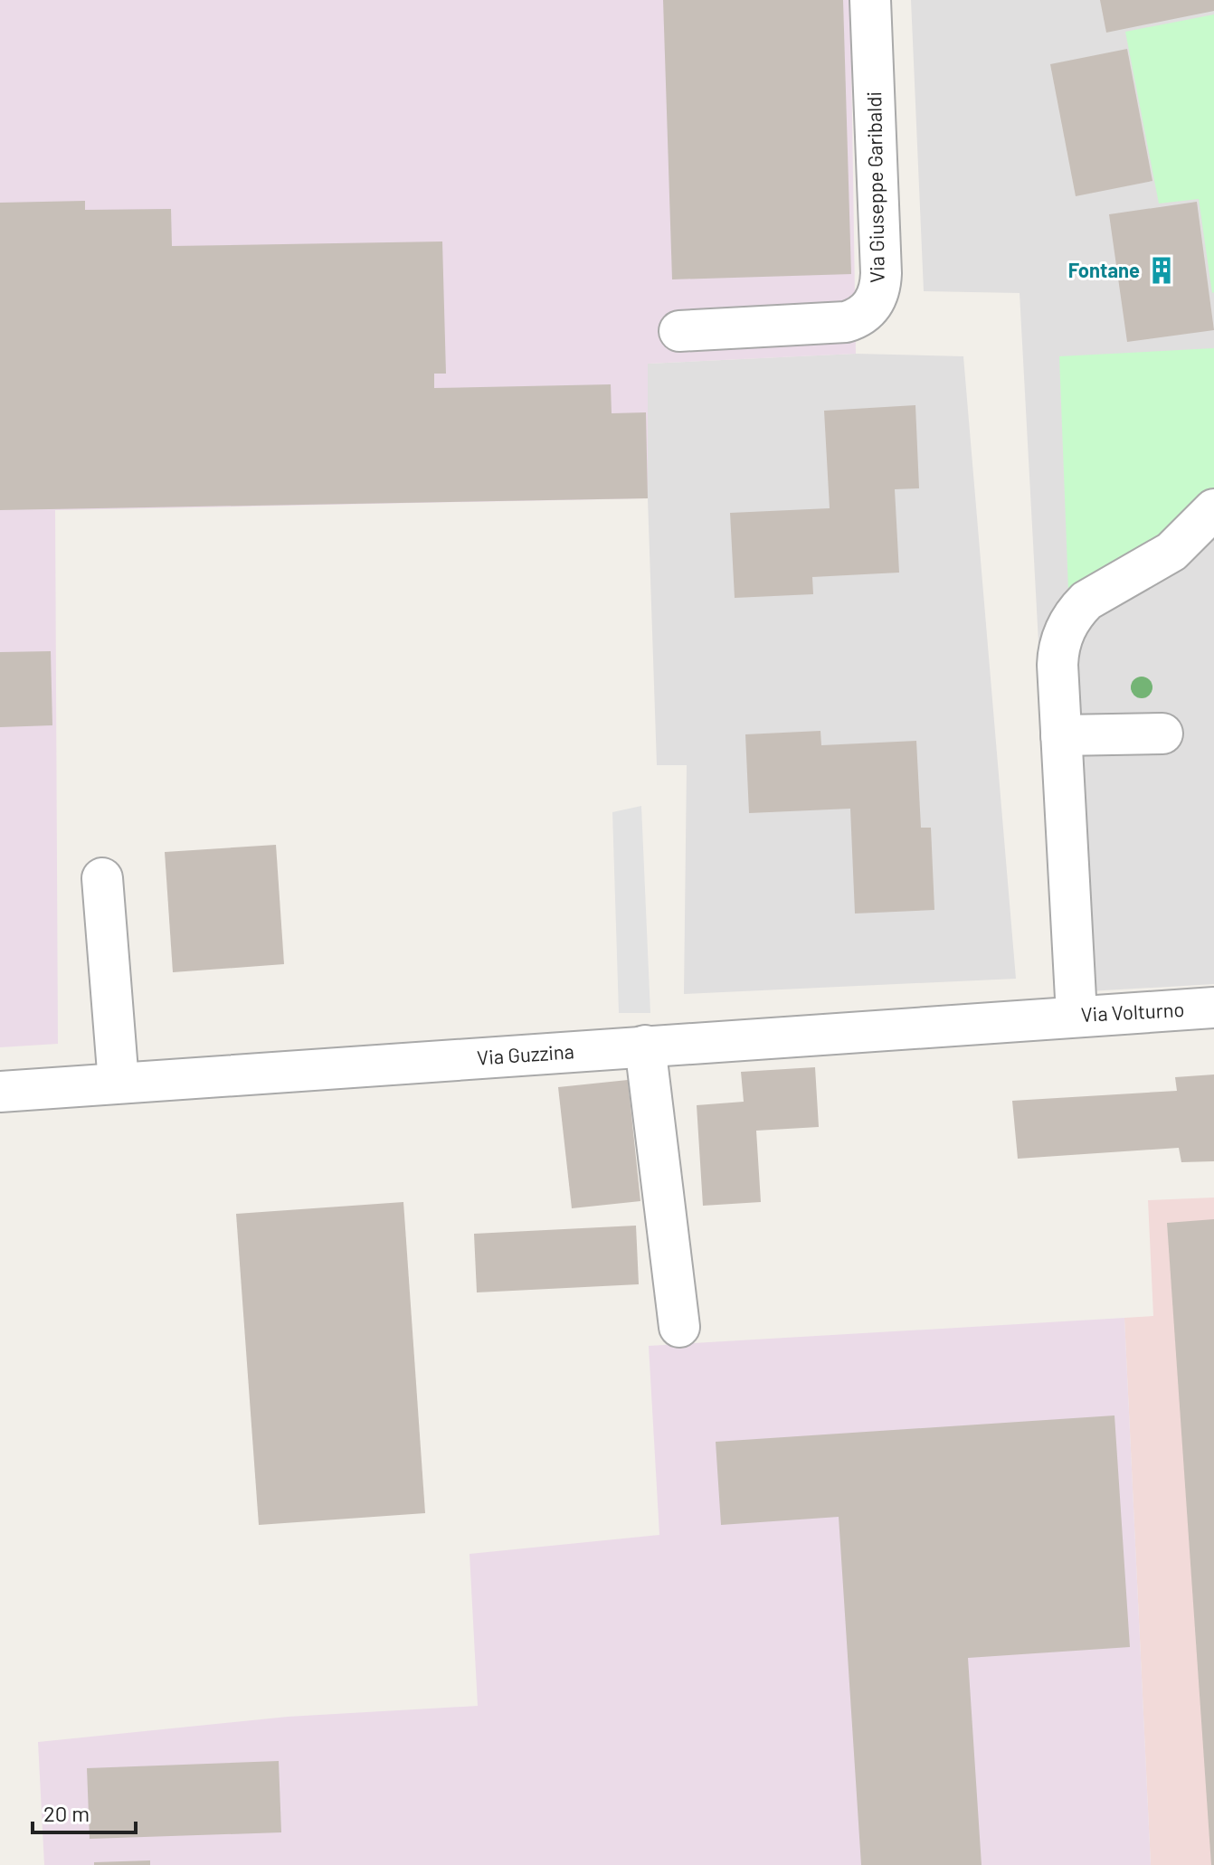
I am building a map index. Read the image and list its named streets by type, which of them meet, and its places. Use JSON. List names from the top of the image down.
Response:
{
  "streets": {
    "street": ["Via Giuseppe Garibaldi", "Via Volturno", "Via Guzzina"]
  },
  "crossings": [
    ["Via Volturno", "Via Guzzina"]
  ],
  "places": {
    "building": ["Fontane"]
  },
  "scale_bar": "20 m"
}
